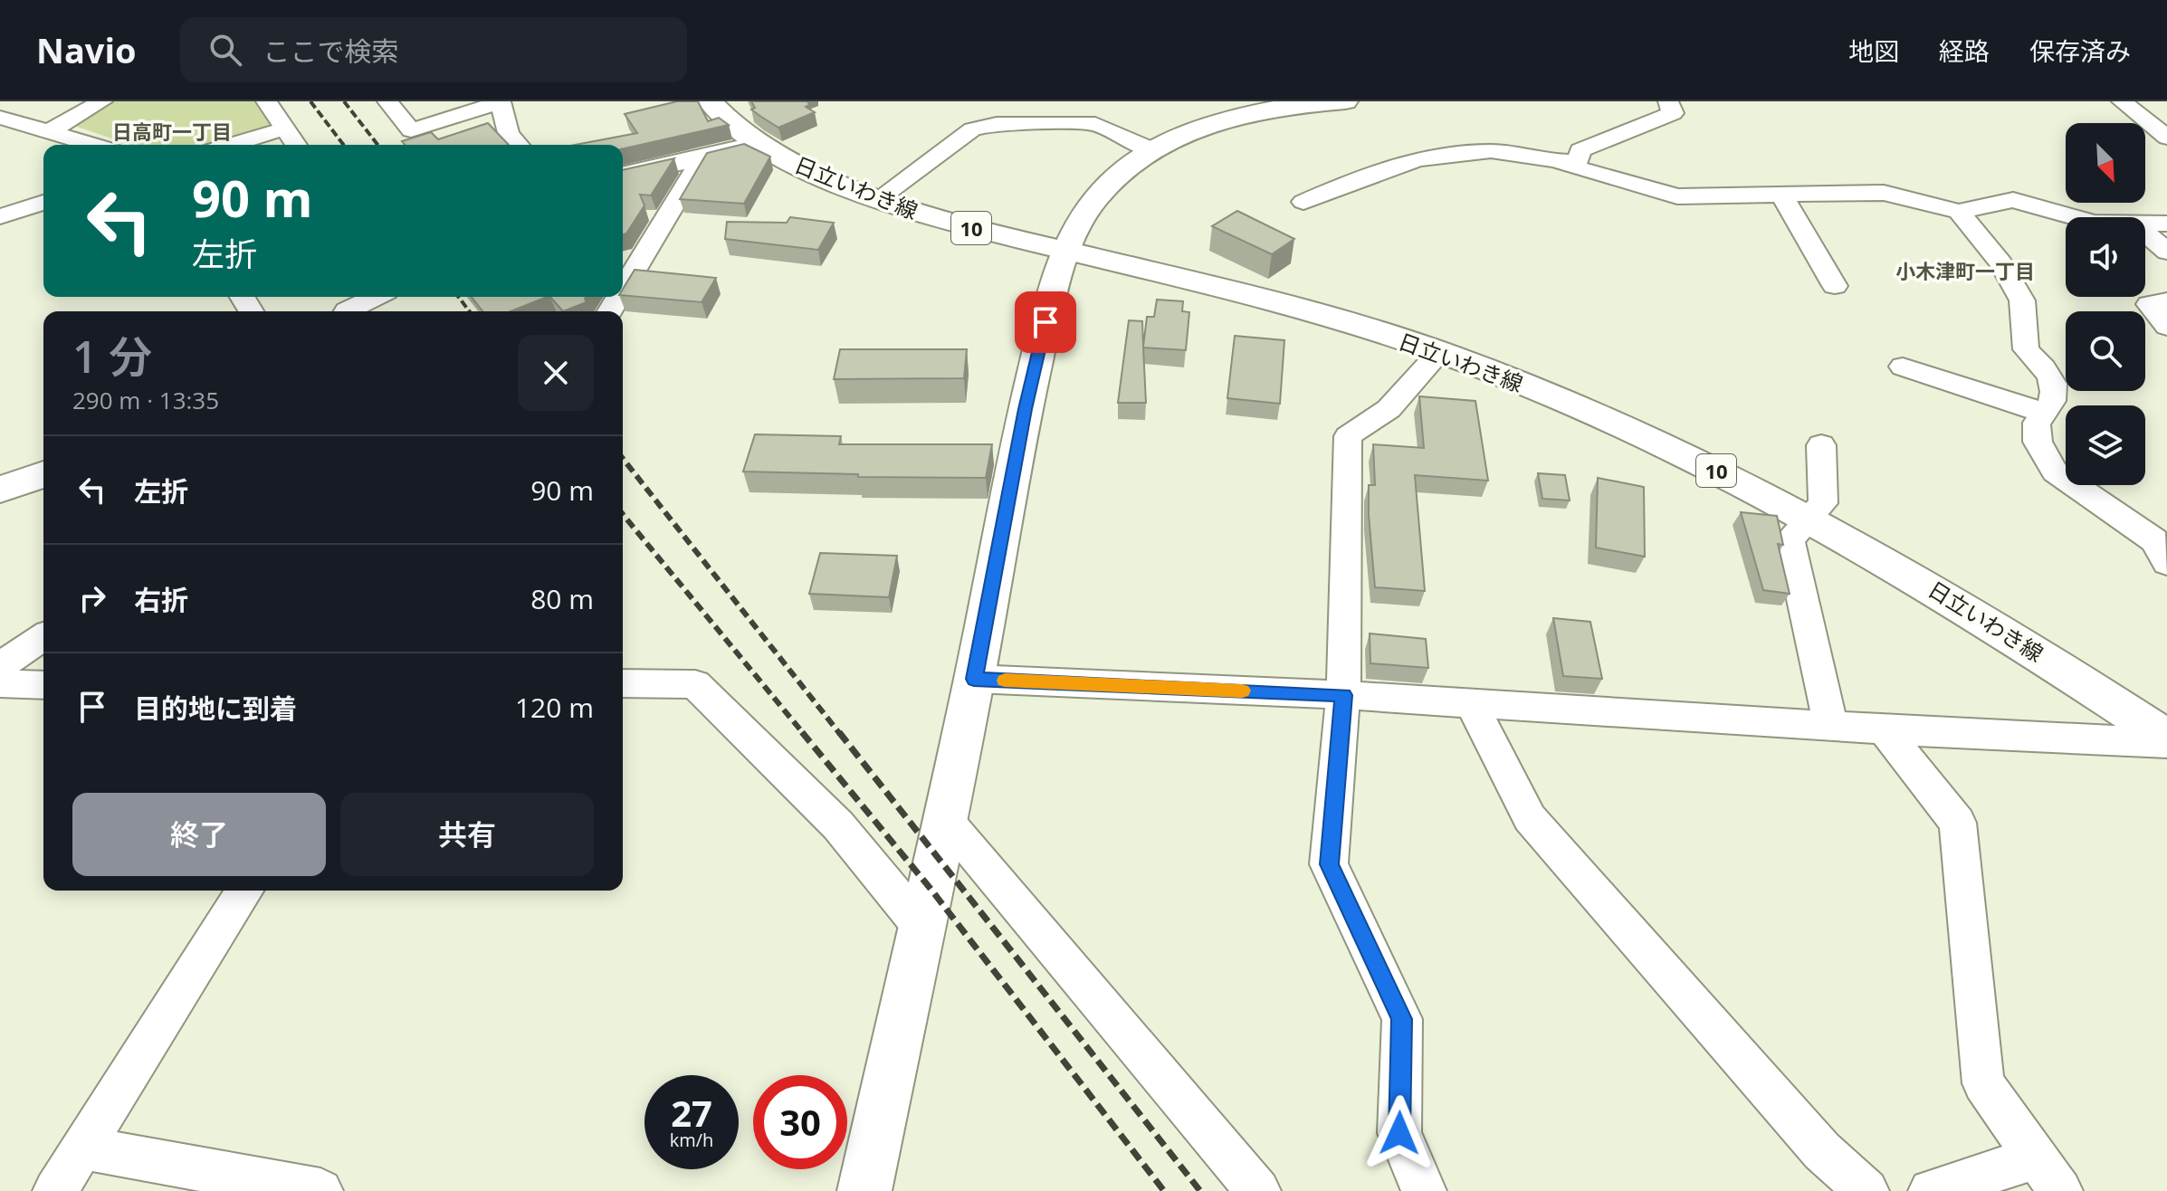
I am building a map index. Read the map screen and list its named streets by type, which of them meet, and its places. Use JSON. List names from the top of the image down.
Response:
{
  "streets": {
    "main road": ["日立いわき線", "10"]
  },
  "districts": ["日高町一丁目", "小木津町一丁目"],
  "north": "bottom right",
  "page": {
    "header": "Navio",
    "search": "ここで検索",
    "nav": ["地図", "経路", "保存済み"],
    "turn": ["90 m", "左折"],
    "heading": ["1 分", "290 m · 13:35"],
    "list": [
      {
        "name": "左折",
        "value": "90 m"
      },
      {
        "name": "右折",
        "value": "80 m"
      },
      {
        "name": "目的地に到着",
        "value": "120 m"
      }
    ],
    "buttons": ["終了", "共有"],
    "speed": "27 km/h",
    "limit": "30"
  }
}
